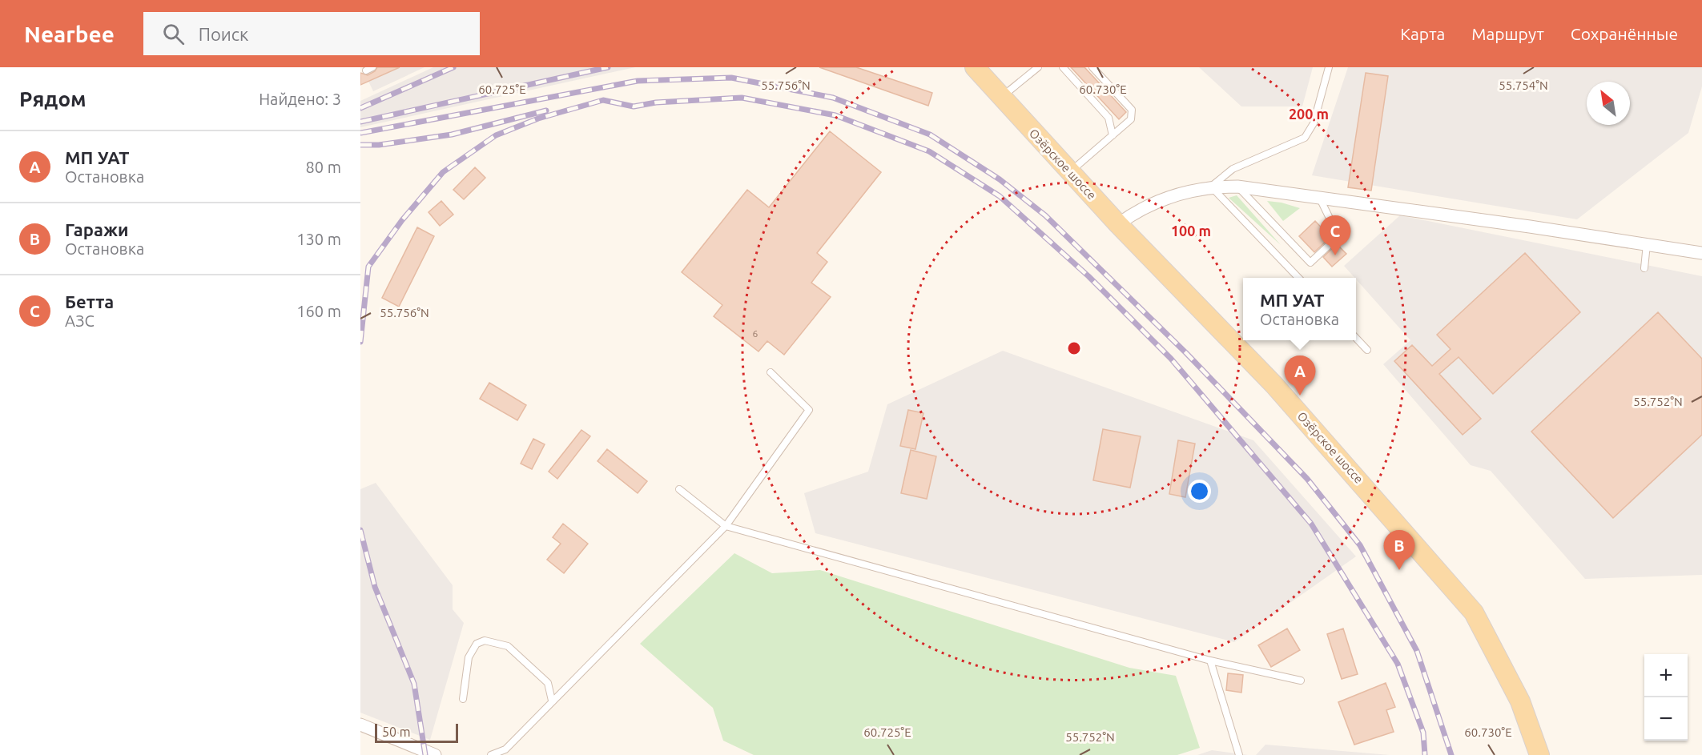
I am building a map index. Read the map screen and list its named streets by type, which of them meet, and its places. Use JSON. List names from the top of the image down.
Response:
{
  "streets": {
    "main road": ["Озёрское шоссе"]
  },
  "house_numbers": ["6"],
  "scale_bar": "50 m",
  "north": "top left",
  "page": {
    "header": "Nearbee",
    "search": "Поиск",
    "nav": ["Карта", "Маршрут", "Сохранённые"],
    "heading": ["Рядом", "Найдено: 3"],
    "list": [
      {
        "mark": "A",
        "name": "МП УАТ",
        "note": "Остановка",
        "value": "80 m"
      },
      {
        "mark": "B",
        "name": "Гаражи",
        "note": "Остановка",
        "value": "130 m"
      },
      {
        "mark": "C",
        "name": "Бетта",
        "note": "АЗС",
        "value": "160 m"
      }
    ],
    "pins": ["C", "A", "B"],
    "popup": ["МП УАТ", "Остановка"],
    "map_buttons": ["+", "−"],
    "scale": "50 m"
  },
  "coordinates": [
    "55.756°N",
    "55.754°N",
    "60.725°E",
    "60.730°E",
    "55.752°N"
  ],
  "rings": ["200 m", "100 m"]
}
